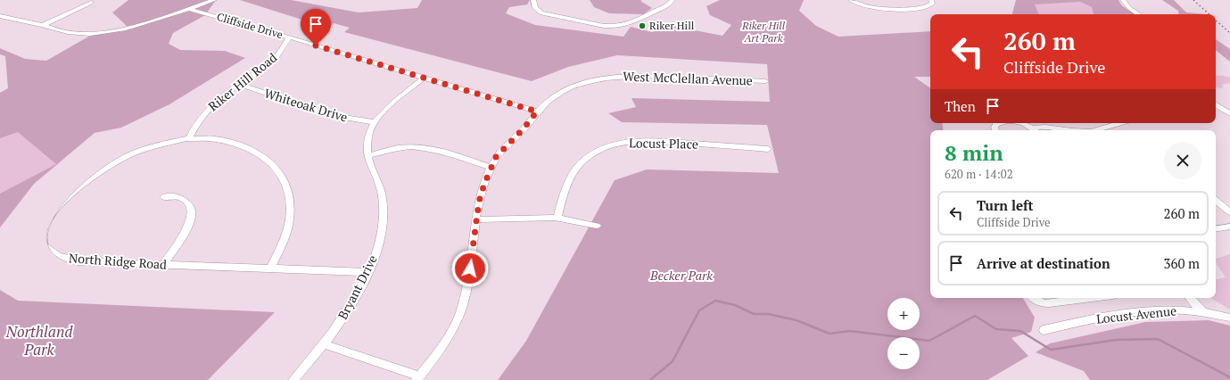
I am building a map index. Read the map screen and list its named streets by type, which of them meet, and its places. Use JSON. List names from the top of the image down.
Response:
{
  "streets": {
    "street": [
      "Cliffside Drive",
      "West McClellan Avenue",
      "Riker Hill Road",
      "Whiteoak Drive",
      "Locust Place",
      "North Ridge Road",
      "Bryant Drive",
      "Locust Avenue"
    ]
  },
  "crossings": [
    ["Cliffside Drive", "West McClellan Avenue"],
    ["Cliffside Drive", "Riker Hill Road"],
    ["Cliffside Drive", "Bryant Drive"],
    ["Riker Hill Road", "Whiteoak Drive"],
    ["Riker Hill Road", "North Ridge Road"],
    ["Whiteoak Drive", "Bryant Drive"],
    ["North Ridge Road", "Bryant Drive"]
  ],
  "parks": ["Riker Hill Art Park", "Becker Park", "Northland Park"],
  "places": ["Riker Hill"],
  "page": {
    "turn": ["260 m", "Cliffside Drive"],
    "then": "Then",
    "heading": ["8 min", "620 m · 14:02"],
    "list": [
      {
        "name": "Turn left",
        "note": "Cliffside Drive",
        "value": "260 m"
      },
      {
        "name": "Arrive at destination",
        "value": "360 m"
      }
    ],
    "map_buttons": ["+", "−"]
  }
}
